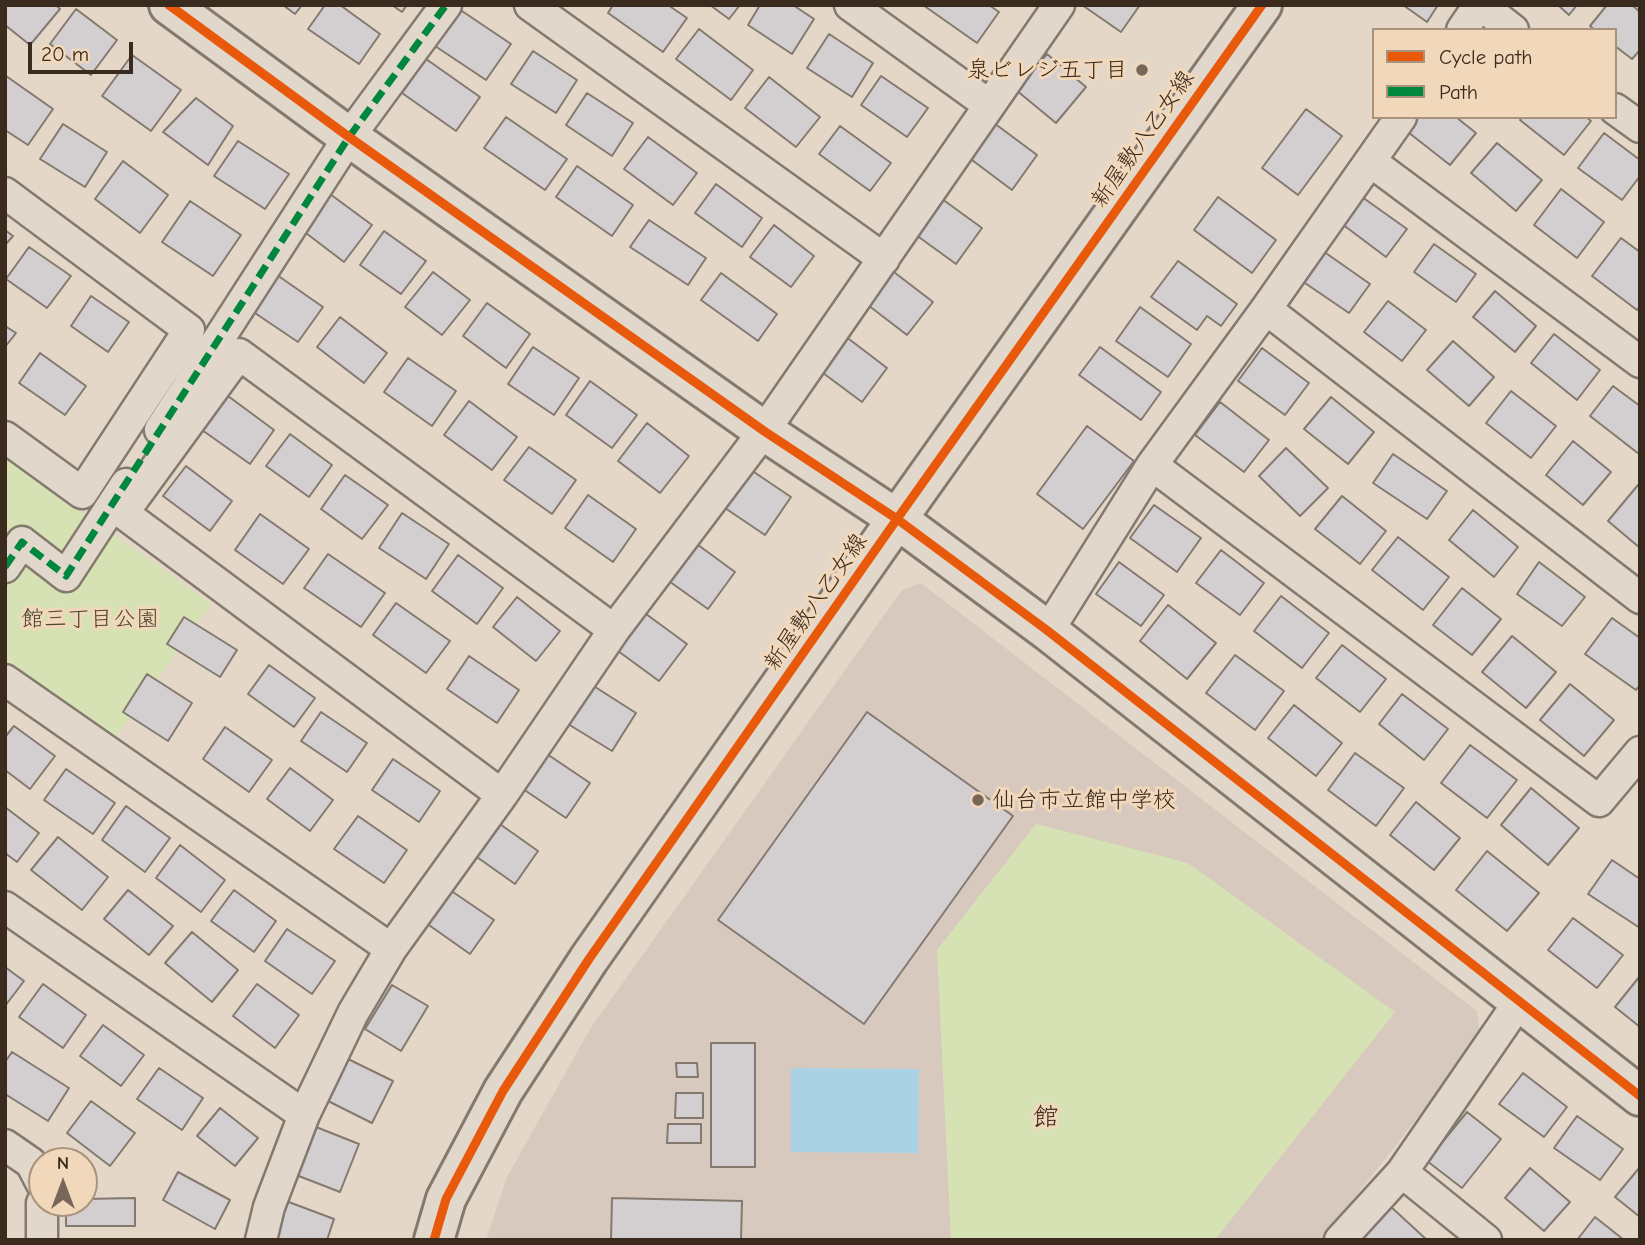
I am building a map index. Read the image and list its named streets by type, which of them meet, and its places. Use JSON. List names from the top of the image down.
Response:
{
  "streets": {
    "street": ["新屋敷八乙女線"]
  },
  "districts": ["館"],
  "parks": ["館三丁目公園"],
  "places": ["泉ビレジ五丁目", "仙台市立館中学校"],
  "legend": ["Cycle path", "Path"],
  "scale_bar": "20 m",
  "north": "top"
}
